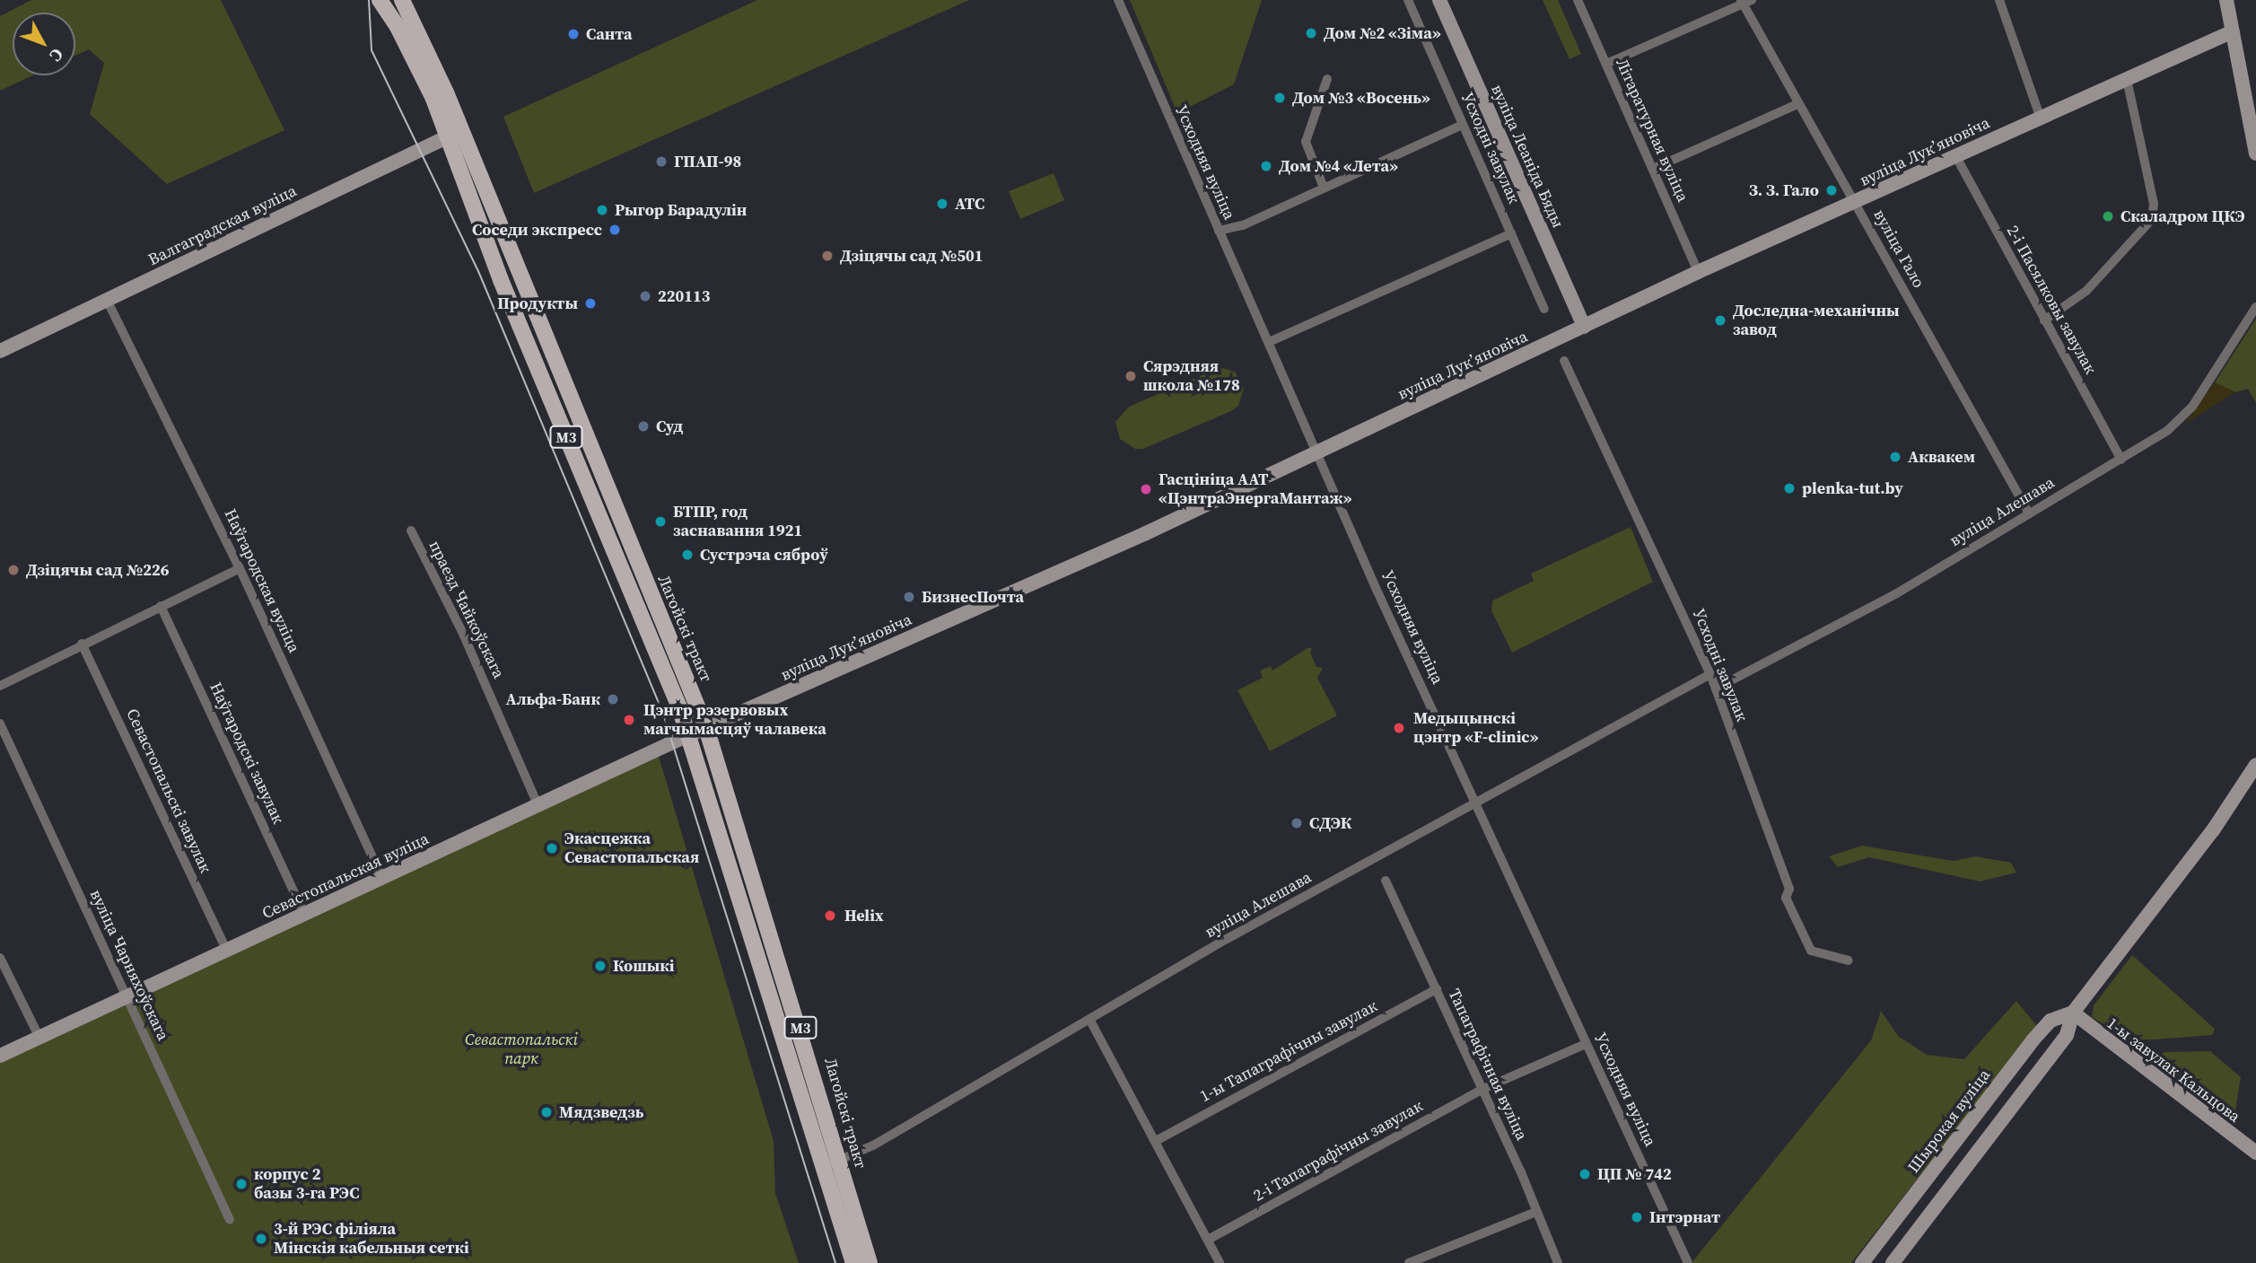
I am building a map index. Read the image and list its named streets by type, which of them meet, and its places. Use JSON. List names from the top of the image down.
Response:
{
  "streets": {
    "main road": [
      "вуліца Лукʼяновіча",
      "вуліца Леаніда Бяды",
      "Валгаградская вуліца",
      "М3",
      "Лагойскі тракт",
      "Севастопальская вуліца",
      "1-ы завулак Кальцова",
      "Шырокая вуліца"
    ],
    "street": [
      "Літаратурная вуліца",
      "Усходні завулак",
      "Усходняя вуліца",
      "вуліца Гало",
      "2-і Пасялковы завулак",
      "вуліца Алешава",
      "Наўгародская вуліца",
      "праезд Чайкоўскага",
      "Наўгародскі завулак",
      "Севастопальскі завулак",
      "вуліца Чарняхоўскага",
      "1-ы Тапаграфічны завулак",
      "Тапаграфічная вуліца",
      "2-і Тапаграфічны завулак"
    ]
  },
  "crossings": [
    ["Літаратурная вуліца", "вуліца Лукʼяновіча"],
    ["Усходні завулак", "вуліца Алешава"],
    ["вуліца Лукʼяновіча", "вуліца Леаніда Бяды"],
    ["вуліца Лукʼяновіча", "Усходняя вуліца"],
    ["вуліца Лукʼяновіча", "вуліца Гало"],
    ["вуліца Лукʼяновіча", "2-і Пасялковы завулак"],
    ["вуліца Лукʼяновіча", "Лагойскі тракт"],
    ["вуліца Лукʼяновіча", "Севастопальская вуліца"],
    ["Усходняя вуліца", "вуліца Алешава"],
    ["Усходняя вуліца", "2-і Тапаграфічны завулак"],
    ["Валгаградская вуліца", "М3"],
    ["Валгаградская вуліца", "Наўгародская вуліца"],
    ["Валгаградская вуліца", "Лагойскі тракт"],
    ["вуліца Гало", "вуліца Алешава"],
    ["2-і Пасялковы завулак", "вуліца Алешава"],
    ["М3", "вуліца Алешава"],
    ["М3", "Лагойскі тракт"],
    ["М3", "Севастопальская вуліца"],
    ["вуліца Алешава", "Лагойскі тракт"],
    ["Наўгародская вуліца", "Севастопальская вуліца"],
    ["праезд Чайкоўскага", "Севастопальская вуліца"],
    ["Лагойскі тракт", "Севастопальская вуліца"],
    ["Наўгародскі завулак", "Севастопальская вуліца"],
    ["Севастопальскі завулак", "Севастопальская вуліца"],
    ["Севастопальская вуліца", "вуліца Чарняхоўскага"],
    ["1-ы Тапаграфічны завулак", "Тапаграфічная вуліца"],
    ["Тапаграфічная вуліца", "2-і Тапаграфічны завулак"],
    ["1-ы завулак Кальцова", "Шырокая вуліца"]
  ],
  "parks": ["Севастопальскі парк"],
  "places": [
    "Дом №2 «Зіма»",
    "Санта",
    "Дом №3 «Восень»",
    "ГПАП-98",
    "Дом №4 «Лета»",
    "З. З. Гало",
    "АТС",
    "Рыгор Барадулін",
    "Скаладром ЦКЭ",
    "Соседи экспресс",
    "Дзіцячы сад №501",
    "220113",
    "Продукты",
    "Доследна-механічны завод",
    "Сярэдняя школа №178",
    "Суд",
    "Аквакем",
    "plenka-tut.by",
    "Гасцініца ААТ «ЦэнтраЭнергаМантаж»",
    "БТПР, год заснавання 1921",
    "Сустрэча сяброў",
    "Дзіцячы сад №226",
    "БизнесПочта",
    "Альфа-Банк",
    "Цэнтр рэзервовых магчымасцяў чалавека",
    "Медыцынскі цэнтр «F-clinic»",
    "СДЭК",
    "Экасцежка Севастопальская",
    "Helix",
    "Кошыкі",
    "Мядзведзь",
    "ЦП № 742",
    "корпус 2 базы 3-га РЭС",
    "Інтэрнат",
    "3-й РЭС філіяла Мінскія кабельныя сеткі"
  ],
  "north": "bottom right"
}
